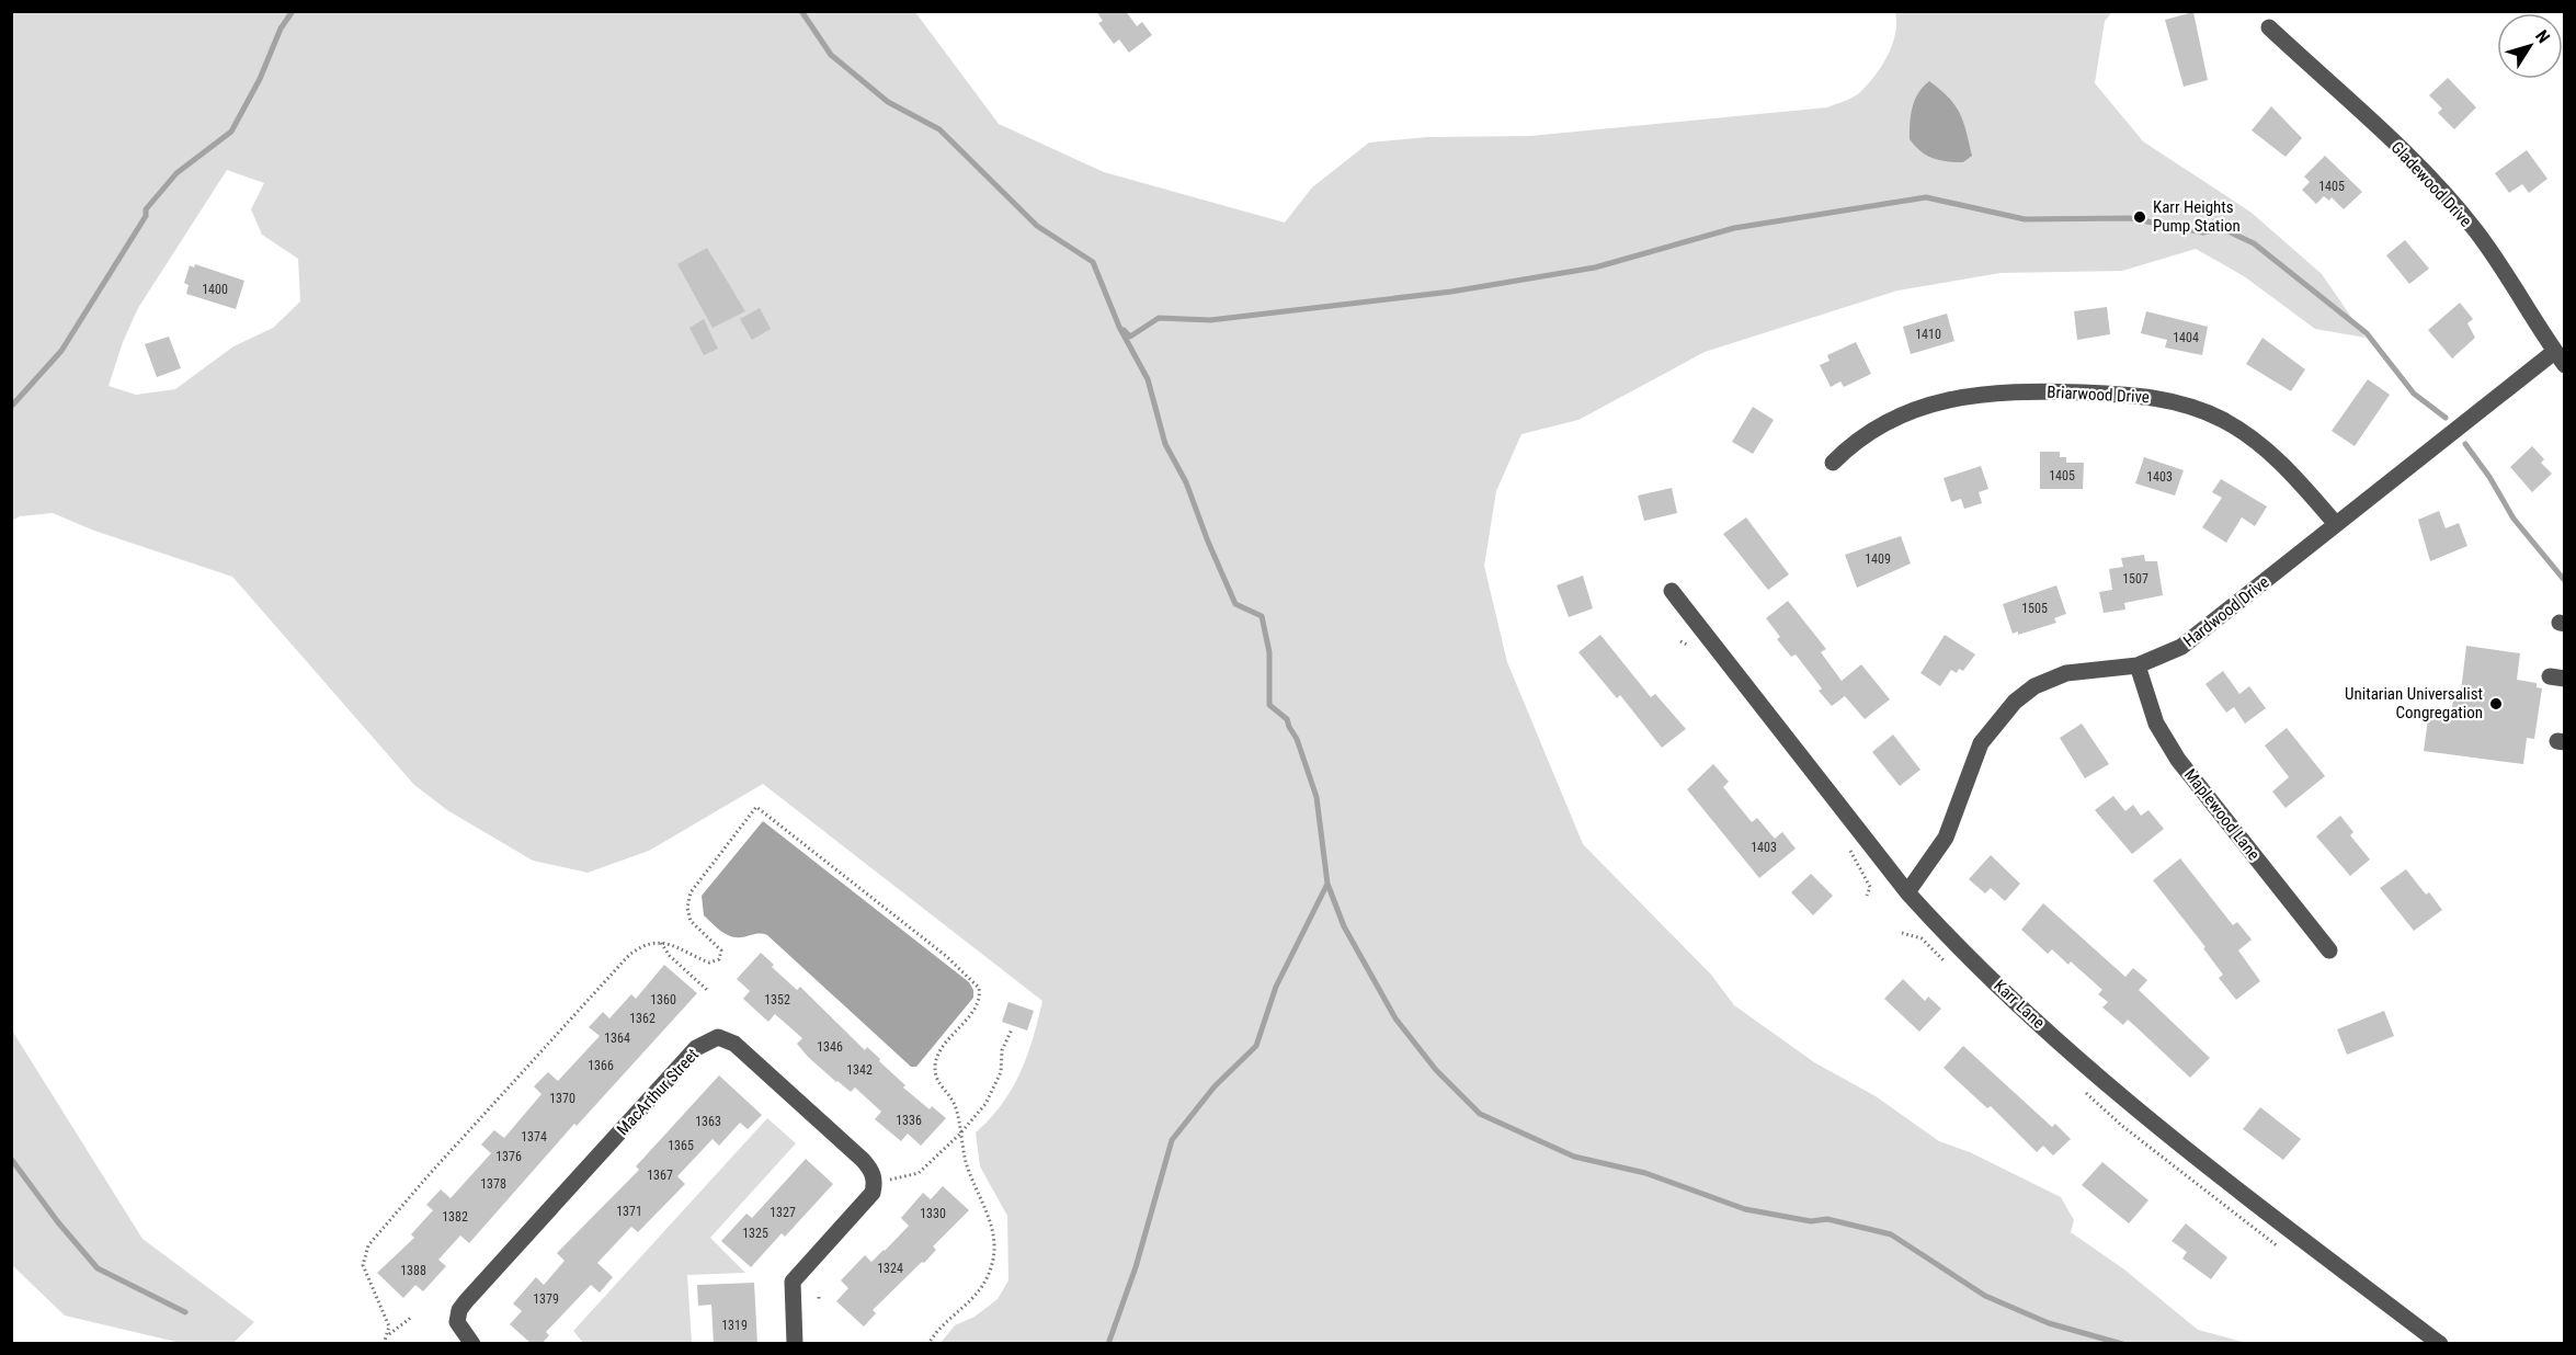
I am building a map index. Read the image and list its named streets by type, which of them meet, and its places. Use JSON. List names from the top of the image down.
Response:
{
  "streets": {
    "street": [
      "Gladewood Drive",
      "Briarwood Drive",
      "Hardwood Drive",
      "Maplewood Lane",
      "Karr Lane",
      "MacArthur Street"
    ]
  },
  "crossings": [
    ["Gladewood Drive", "Hardwood Drive"],
    ["Briarwood Drive", "Hardwood Drive"],
    ["Hardwood Drive", "Maplewood Lane"],
    ["Hardwood Drive", "Karr Lane"]
  ],
  "places": ["Karr Heights Pump Station", "Unitarian Universalist Congregation"],
  "house_numbers": [
    "1405",
    "1400",
    "1410",
    "1404",
    "1405",
    "1403",
    "1409",
    "1507",
    "1505",
    "1403",
    "1360",
    "1352",
    "1362",
    "1364",
    "1346",
    "1366",
    "1342",
    "1370",
    "1336",
    "1363",
    "1374",
    "1365",
    "1376",
    "1367",
    "1378",
    "1371",
    "1327",
    "1330",
    "1382",
    "1325",
    "1324",
    "1388",
    "1379",
    "1319"
  ],
  "north": "top right"
}
